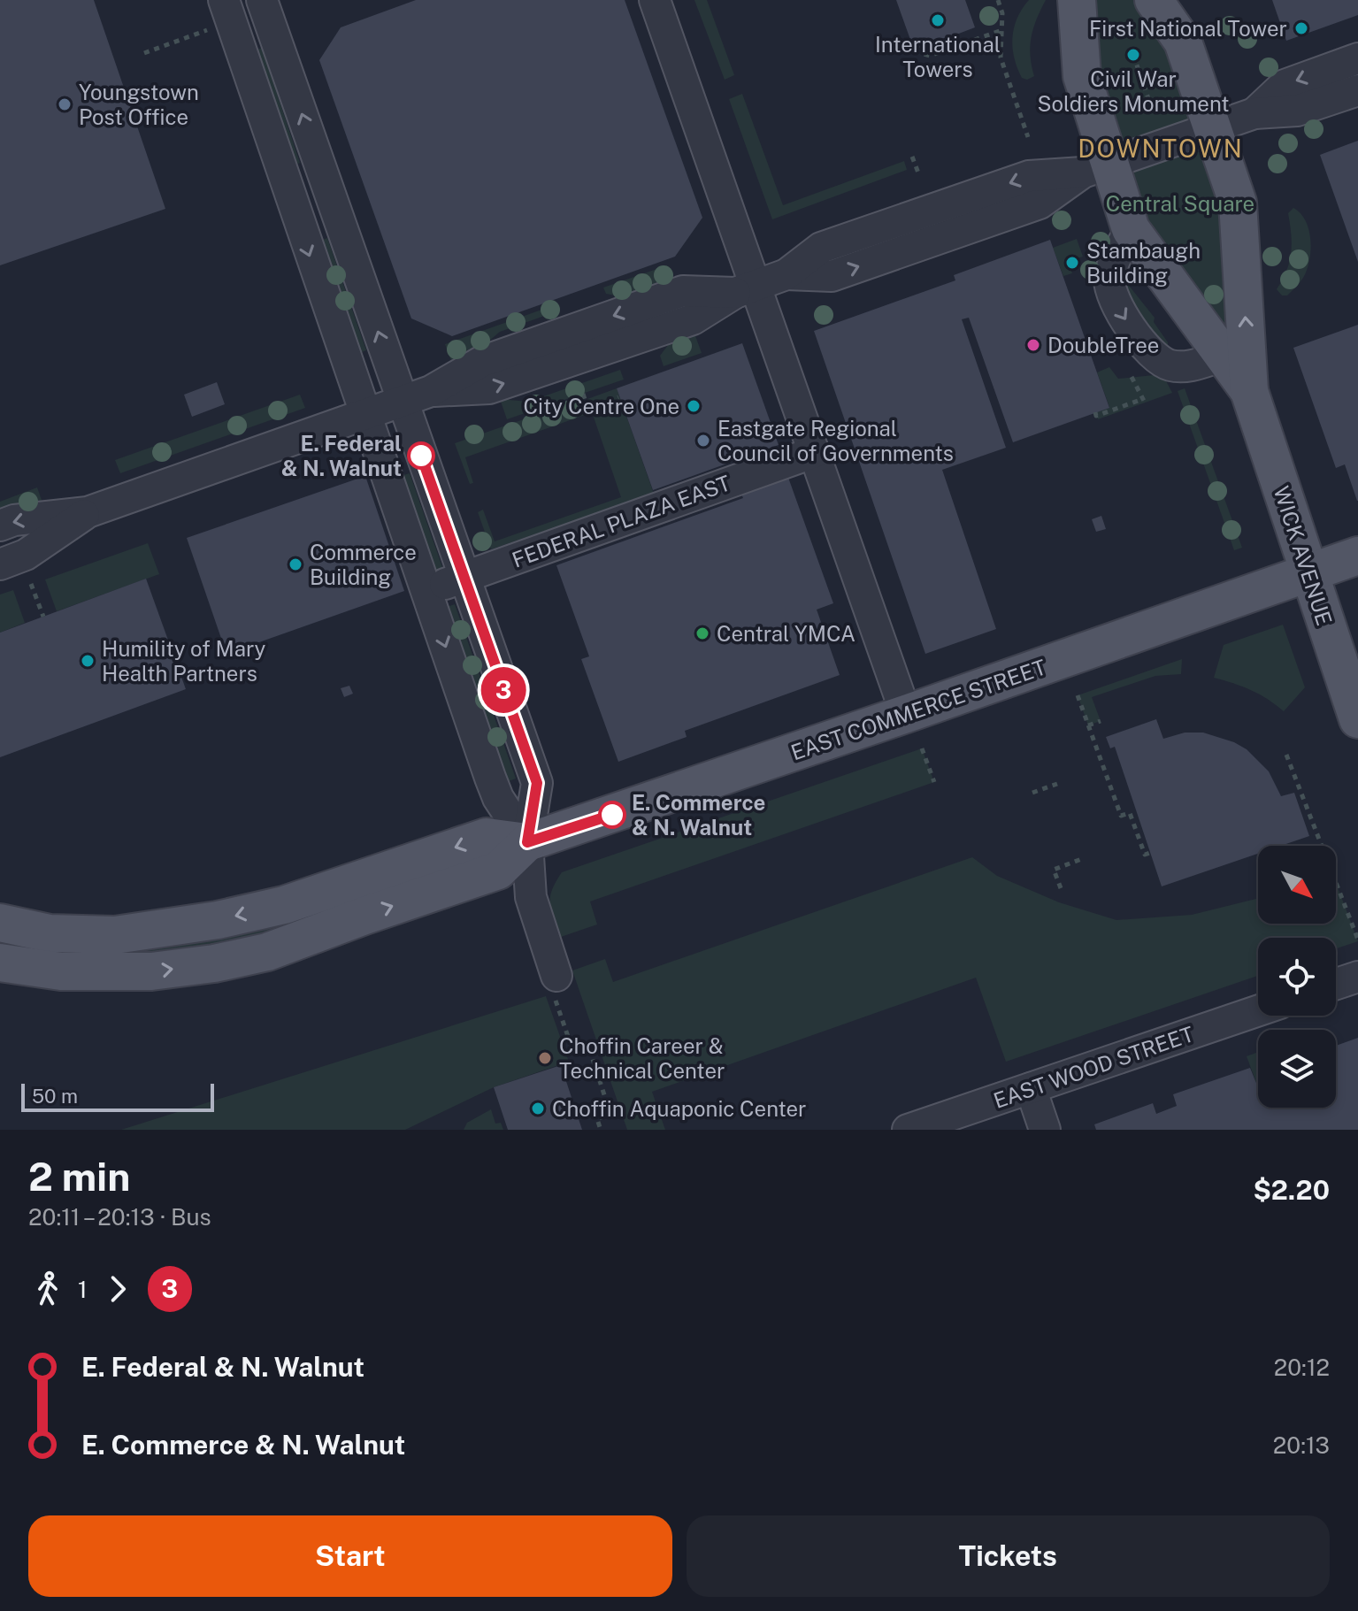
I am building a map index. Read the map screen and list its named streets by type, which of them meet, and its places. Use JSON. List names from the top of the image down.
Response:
{
  "streets": {
    "main road": ["WICK AVENUE", "EAST COMMERCE STREET"],
    "street": ["FEDERAL PLAZA EAST", "EAST WOOD STREET"]
  },
  "crossings": [
    ["WICK AVENUE", "EAST COMMERCE STREET"]
  ],
  "districts": ["DOWNTOWN"],
  "parks": ["Central Square"],
  "places": [
    "International Towers",
    "First National Tower",
    "Civil War Soldiers Monument",
    "Youngstown Post Office",
    "Stambaugh Building",
    "DoubleTree",
    "City Centre One",
    "Eastgate Regional Council of Governments",
    "E. Federal & N. Walnut",
    "Commerce Building",
    "Central YMCA",
    "Humility of Mary Health Partners",
    "E. Commerce & N. Walnut",
    "Choffin Career & Technical Center",
    "Choffin Aquaponic Center"
  ],
  "lines": ["bus line 3"],
  "scale_bar": "50 m",
  "north": "bottom right",
  "page": {
    "on_map": "3",
    "scale": "50 m",
    "heading": ["2 min", "20:11 – 20:13 · Bus", "$2.20"],
    "legs": ["1", "3"],
    "list": [
      {
        "name": "E. Federal & N. Walnut",
        "value": "20:12"
      },
      {
        "name": "E. Commerce & N. Walnut",
        "value": "20:13"
      }
    ],
    "buttons": ["Start", "Tickets"]
  }
}
